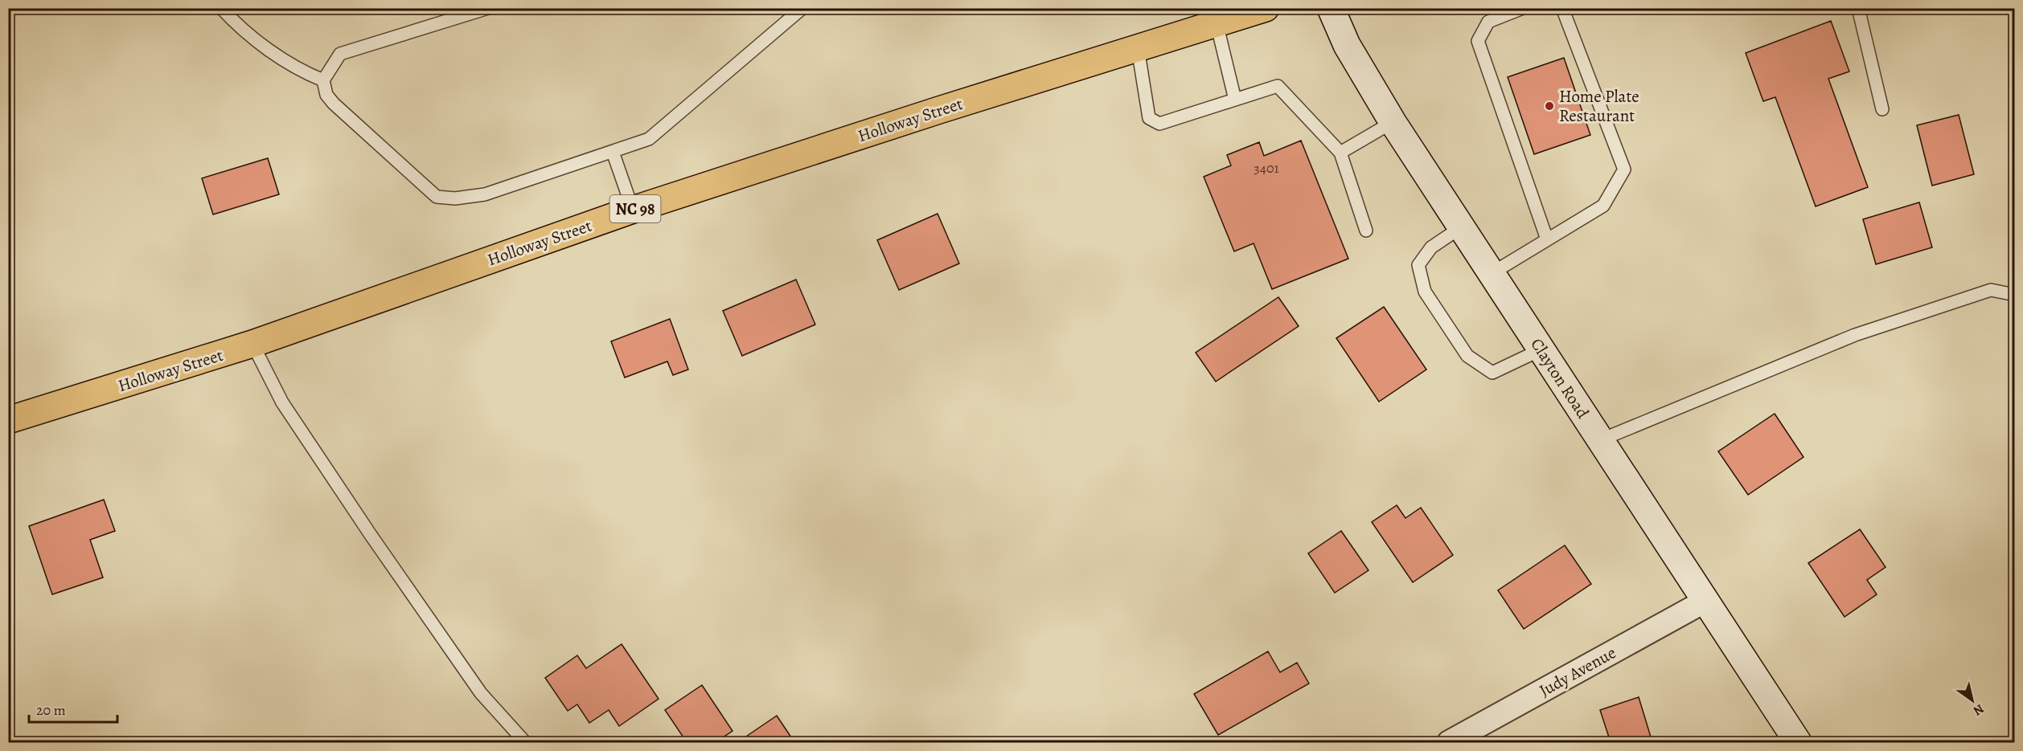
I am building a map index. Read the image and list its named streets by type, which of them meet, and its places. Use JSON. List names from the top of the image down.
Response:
{
  "streets": {
    "highway": ["Holloway Street", "NC 98"],
    "street": ["Clayton Road", "Judy Avenue"]
  },
  "crossings": [
    ["Clayton Road", "Judy Avenue"]
  ],
  "places": ["Home Plate Restaurant"],
  "house_numbers": ["3401"],
  "scale_bar": "20 m",
  "north": "bottom right"
}
